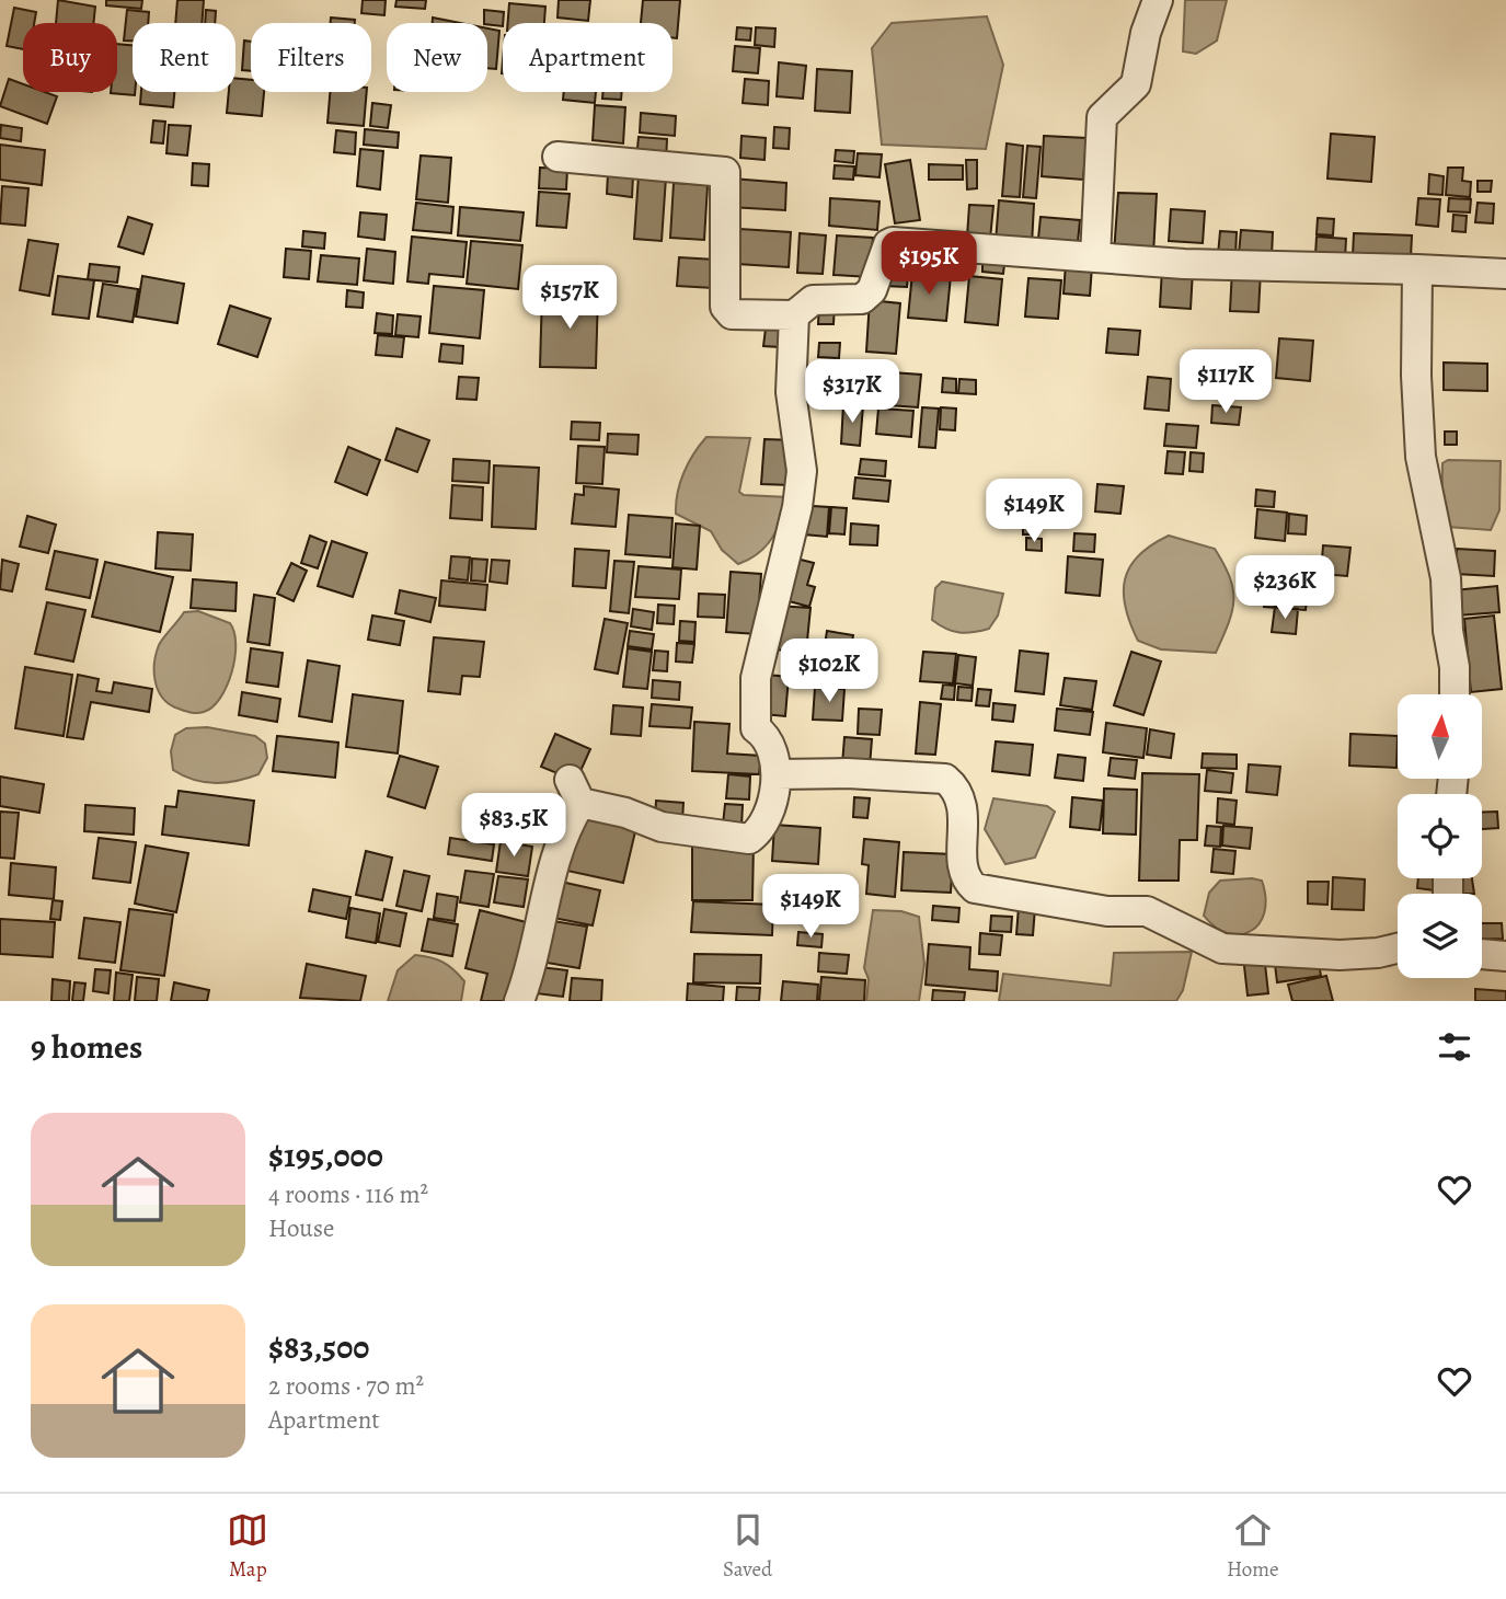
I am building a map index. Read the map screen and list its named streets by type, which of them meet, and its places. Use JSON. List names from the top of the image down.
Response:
{
  "north": "top",
  "page": {
    "chip": [
      "Buy",
      "Rent",
      "Filters",
      "New",
      "Apartment"
    ],
    "price": [
      "$195K",
      "$157K",
      "$117K",
      "$317K",
      "$149K",
      "$236K",
      "$102K",
      "$83.5K",
      "$149K"
    ],
    "heading": "9 homes",
    "list": [
      {
        "name": "$195,000",
        "note": "4 rooms · 116 m² · House"
      },
      {
        "name": "$83,500",
        "note": "2 rooms · 70 m² · Apartment"
      }
    ],
    "tabs": ["Map", "Saved", "Home"]
  }
}
